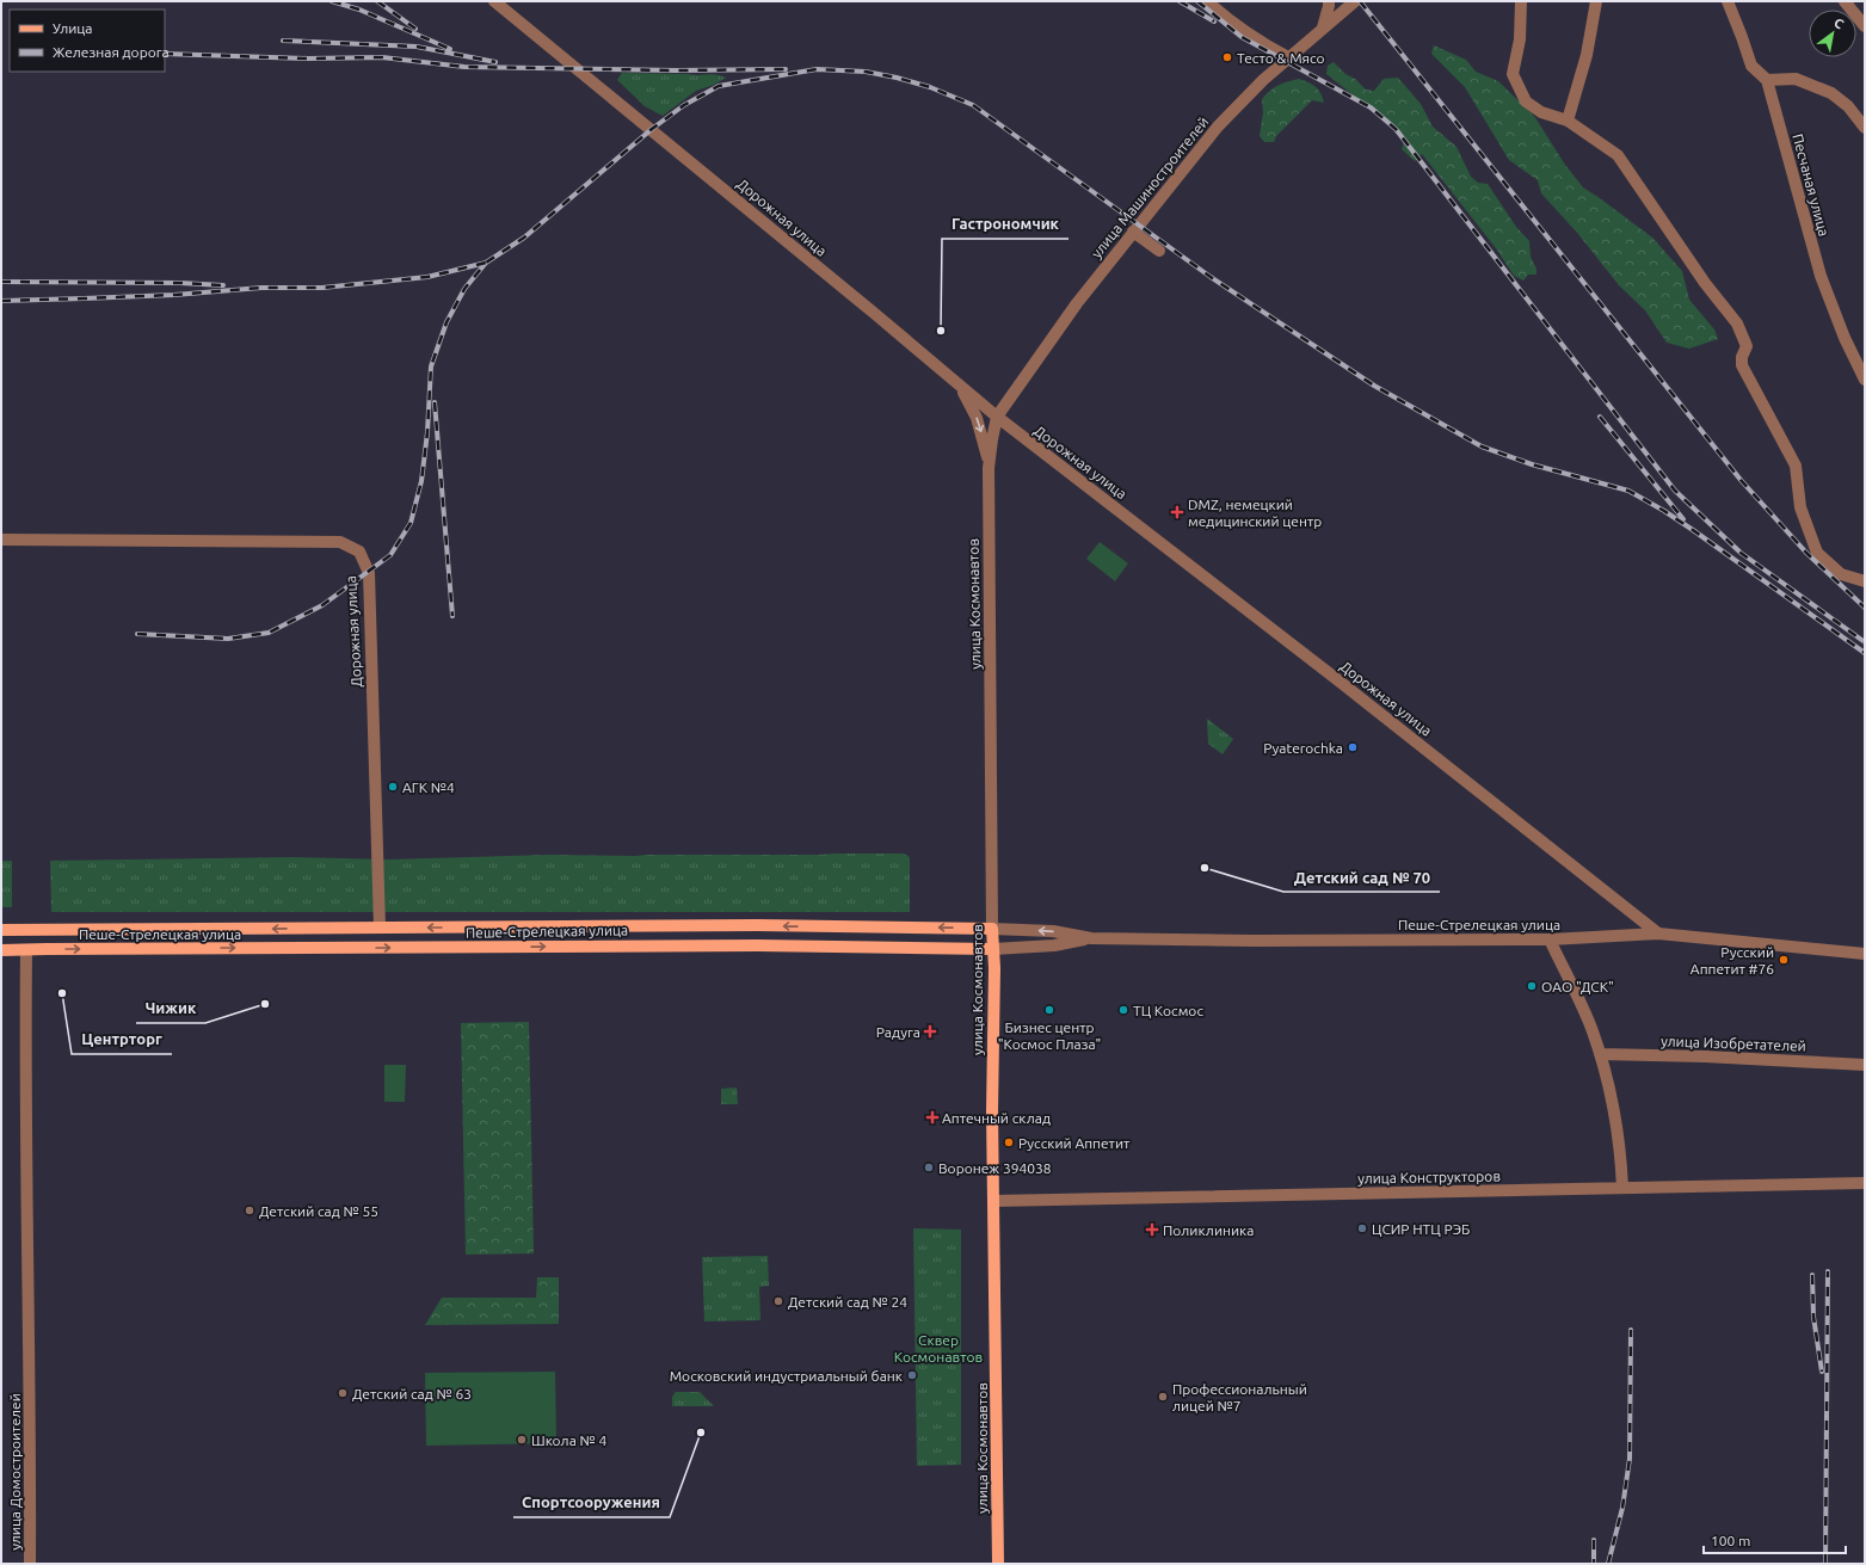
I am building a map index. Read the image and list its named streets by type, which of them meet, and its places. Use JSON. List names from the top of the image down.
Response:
{
  "streets": {
    "main road": ["улица Космонавтов", "Пеше-Стрелецкая улица"],
    "street": [
      "Песчаная улица",
      "улица Машиностроителей",
      "Дорожная улица",
      "улица Изобретателей",
      "улица Конструкторов",
      "улица Домостроителей"
    ]
  },
  "crossings": [
    ["улица Машиностроителей", "Дорожная улица"],
    ["улица Машиностроителей", "улица Космонавтов"],
    ["Дорожная улица", "улица Космонавтов"],
    ["Дорожная улица", "Пеше-Стрелецкая улица"],
    ["улица Космонавтов", "Пеше-Стрелецкая улица"],
    ["улица Космонавтов", "улица Конструкторов"],
    ["Пеше-Стрелецкая улица", "улица Домостроителей"]
  ],
  "parks": ["Сквер Космонавтов"],
  "places": {
    "other": [
      "Тесто & Мясо",
      "Гастрономчик",
      "Pyaterochka",
      "АГК №4",
      "Детский сад № 70",
      "Русский Аппетит #76",
      "ОАО \"ДСК\"",
      "Центрторг",
      "Чижик",
      "Бизнес центр \"Космос Плаза\"",
      "ТЦ Космос",
      "Русский Аппетит",
      "Воронеж 394038",
      "Детский сад № 55",
      "ЦСИР НТЦ РЭБ",
      "Детский сад № 24",
      "Московский индустриальный банк",
      "Детский сад № 63",
      "Профессиональный лицей №7",
      "Спортсооружения",
      "Школа № 4"
    ],
    "health": [
      "DMZ, немецкий медицинский центр",
      "Радуга",
      "Аптечный склад",
      "Поликлиника"
    ]
  },
  "legend": ["Улица", "Железная дорога"],
  "scale_bar": "100 m",
  "north": "top right"
}
